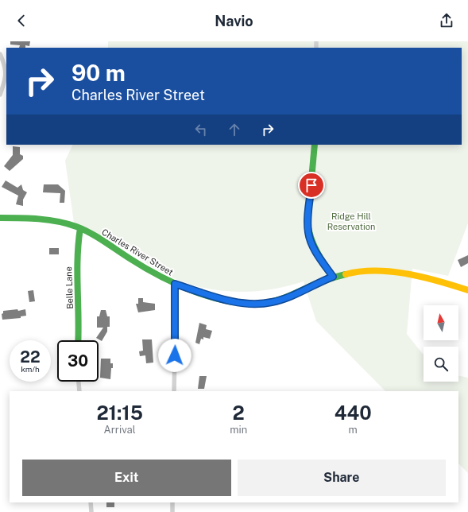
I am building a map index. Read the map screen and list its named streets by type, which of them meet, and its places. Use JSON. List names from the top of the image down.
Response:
{
  "streets": {
    "street": ["Charles River Street", "Belle Lane"]
  },
  "crossings": [
    ["Charles River Street", "Belle Lane"]
  ],
  "parks": ["Ridge Hill Reservation"],
  "north": "top",
  "page": {
    "header": "Navio",
    "turn": ["90 m", "Charles River Street"],
    "speed": "22 km/h",
    "limit": "30",
    "eta": [
      "21:15",
      "Arrival",
      "2",
      "min",
      "440",
      "m"
    ],
    "buttons": ["Exit", "Share"]
  }
}
